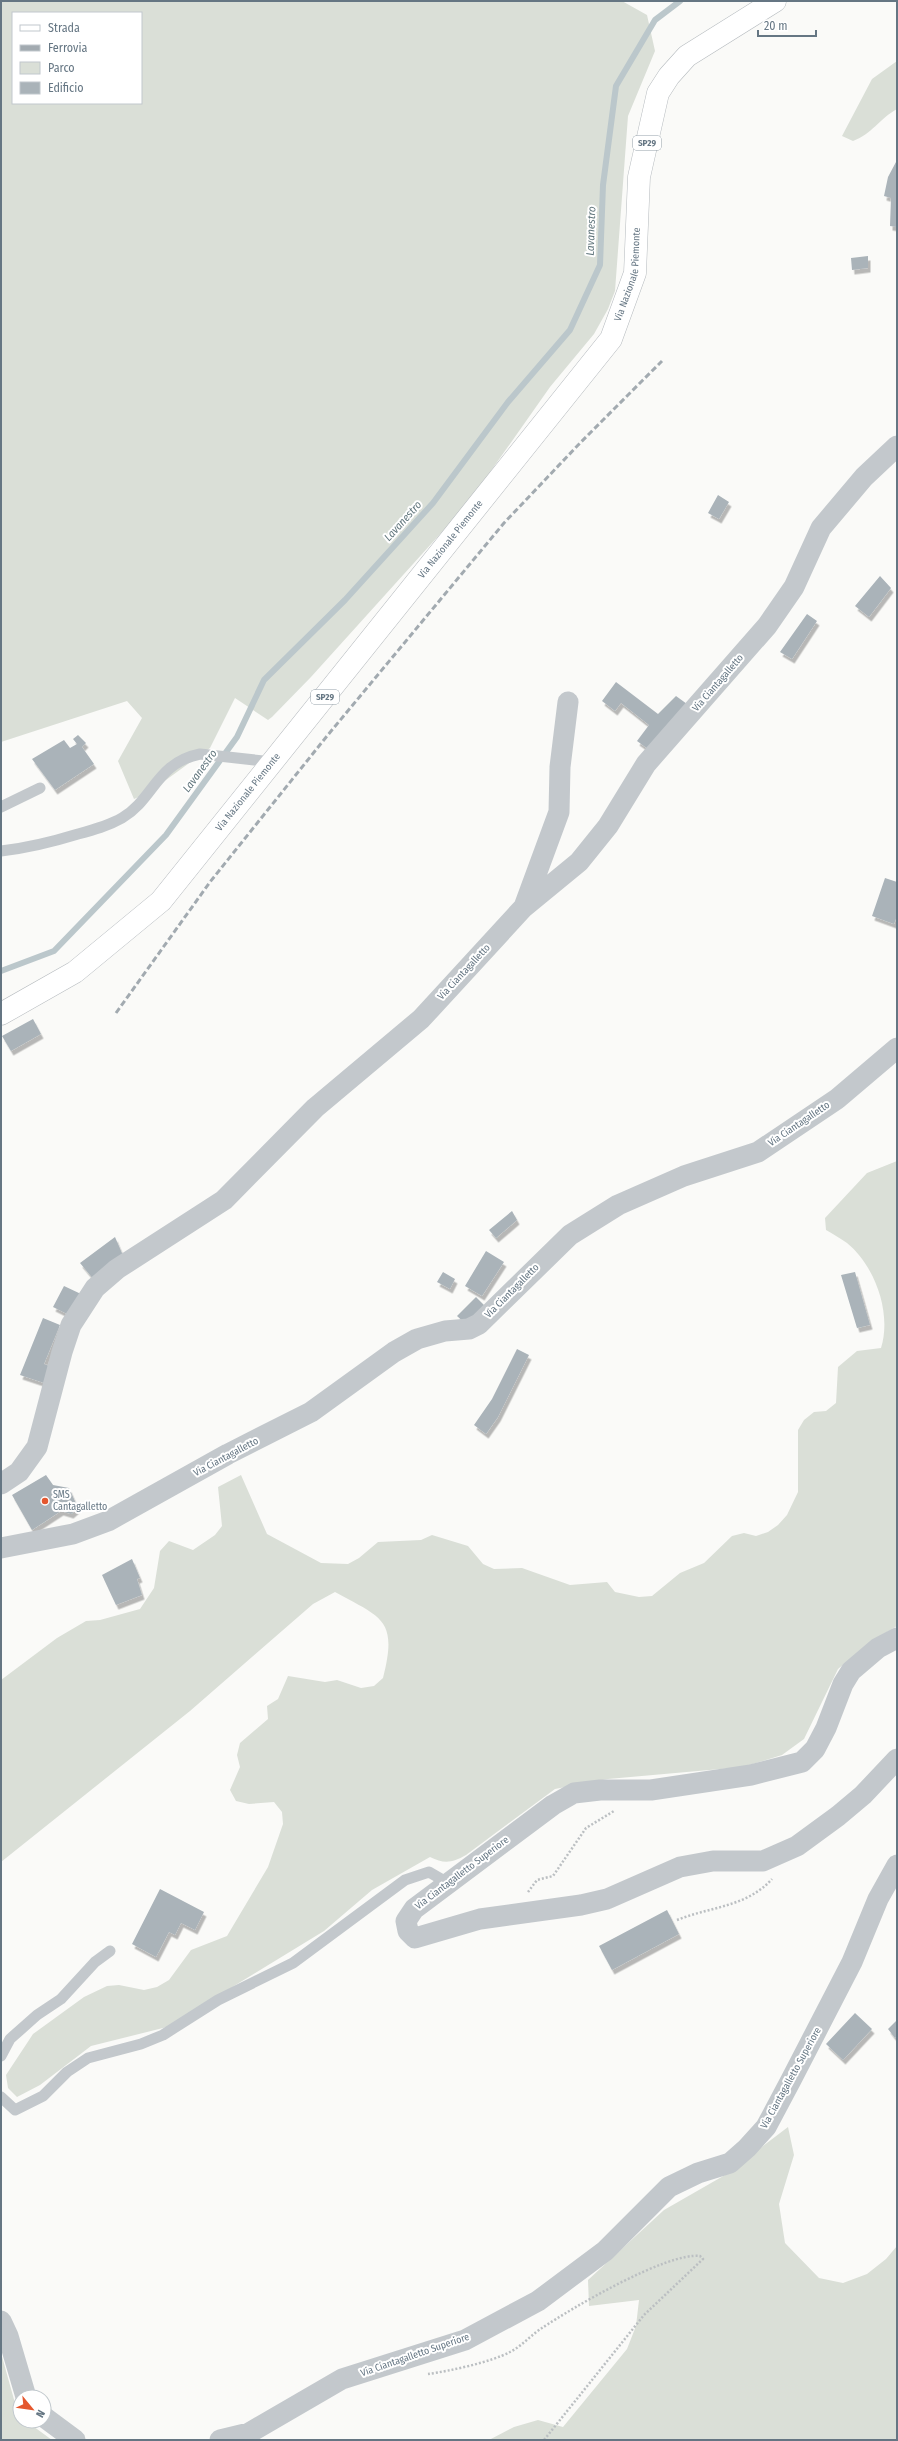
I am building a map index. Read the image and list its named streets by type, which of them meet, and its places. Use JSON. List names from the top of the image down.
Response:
{
  "streets": {
    "main road": ["SP29", "Via Nazionale Piemonte"],
    "street": ["Via Ciantagalletto", "Via Ciantagalletto Superiore"]
  },
  "water": ["Lavanestro"],
  "places": ["SMS Cantagalletto"],
  "legend": [
    "Strada",
    "Ferrovia",
    "Parco",
    "Edificio"
  ],
  "scale_bar": "20 m",
  "north": "bottom right"
}
